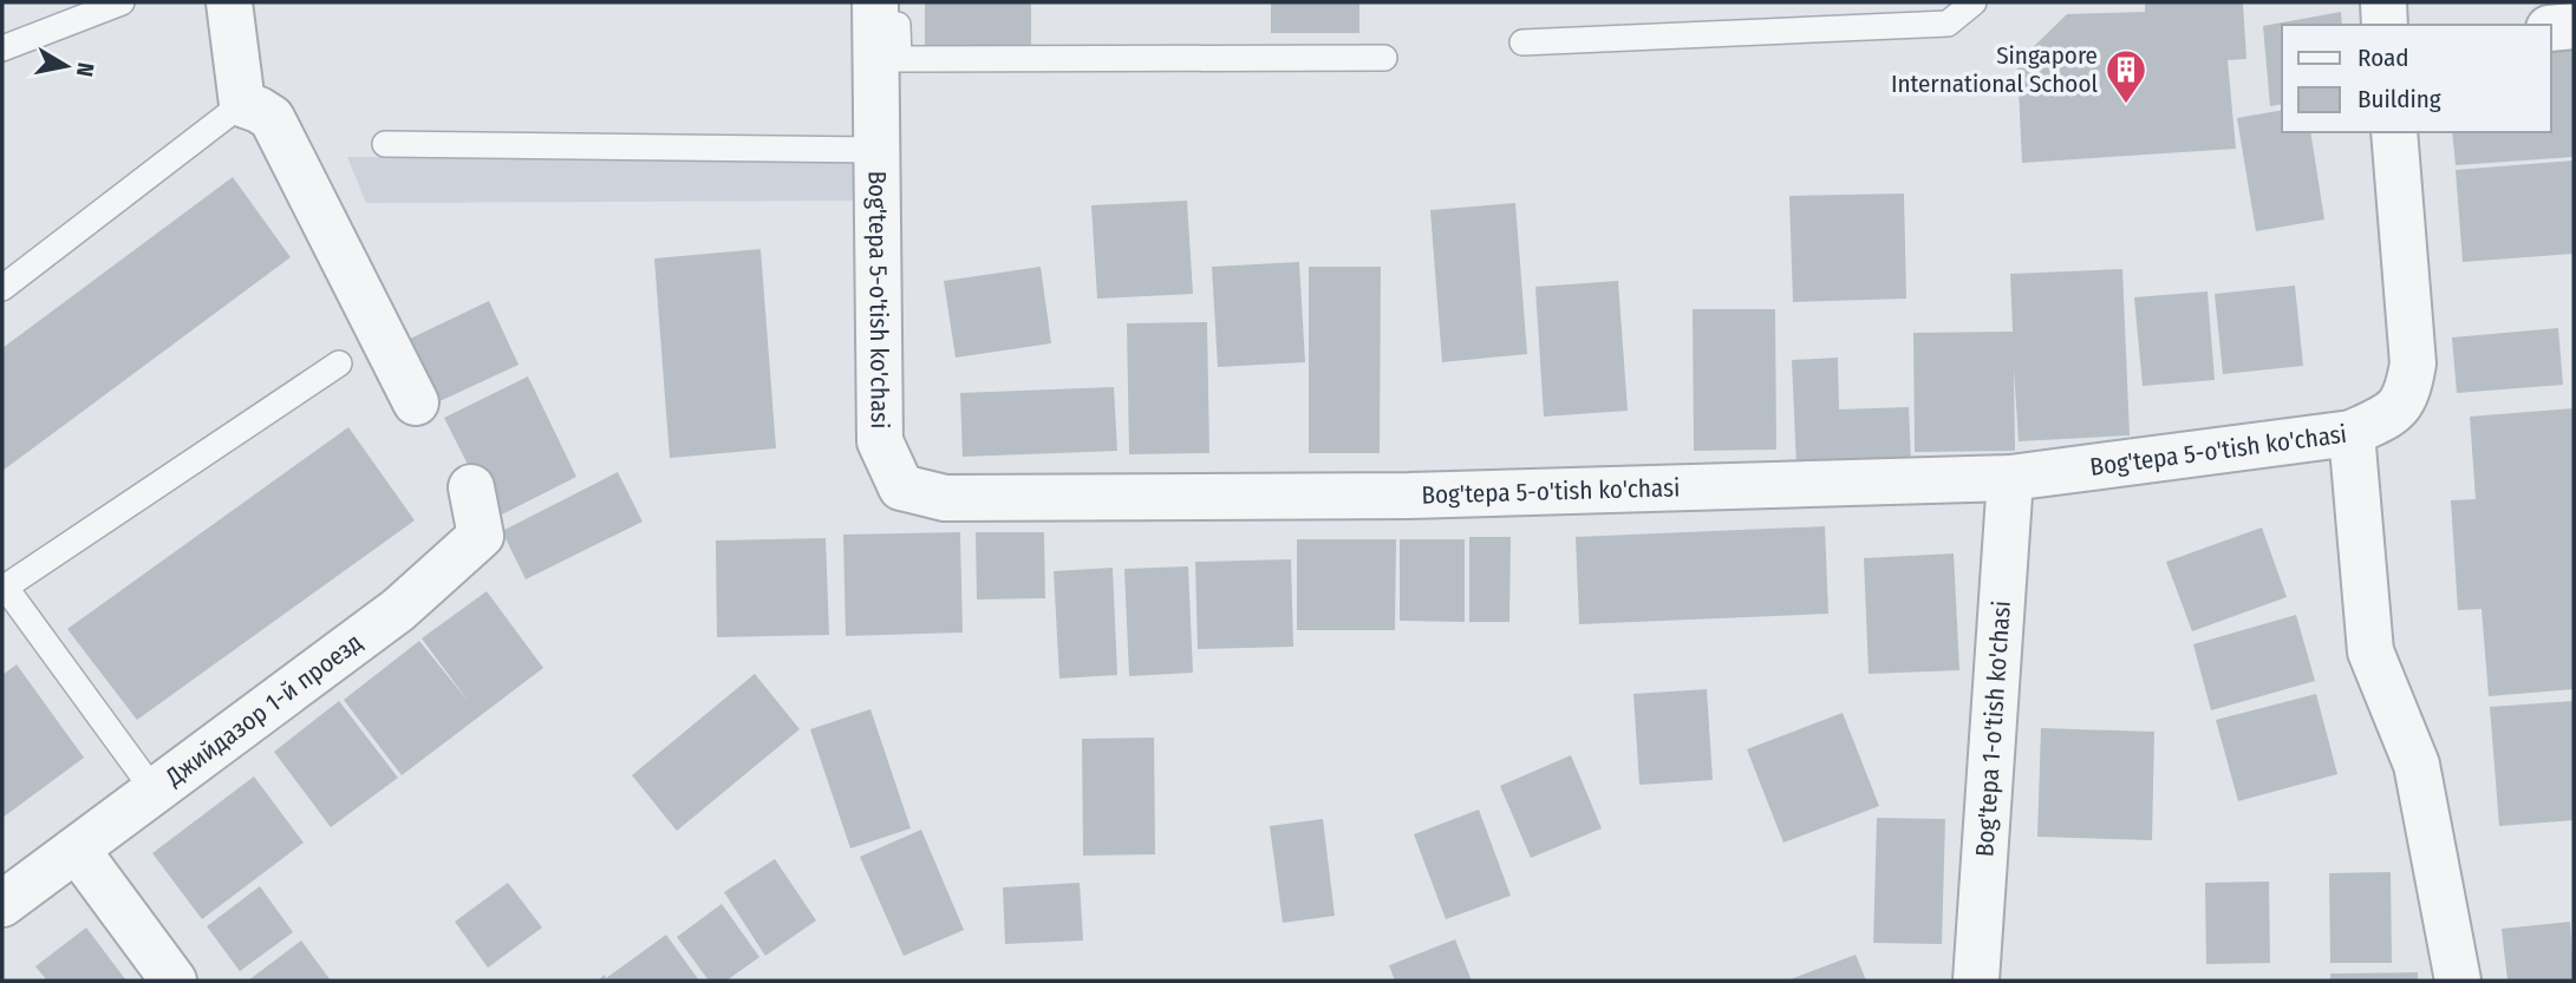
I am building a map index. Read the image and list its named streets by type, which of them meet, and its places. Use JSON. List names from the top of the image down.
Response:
{
  "streets": {
    "street": ["Bog'tepa 5-o'tish ko'chasi", "Джийдазор 1-й проезд", "Bog'tepa 1-o'tish ko'chasi"]
  },
  "crossings": [
    ["Bog'tepa 5-o'tish ko'chasi", "Bog'tepa 1-o'tish ko'chasi"]
  ],
  "places": {
    "building": ["Singapore International School"]
  },
  "legend": ["Road", "Building"],
  "north": "right"
}
